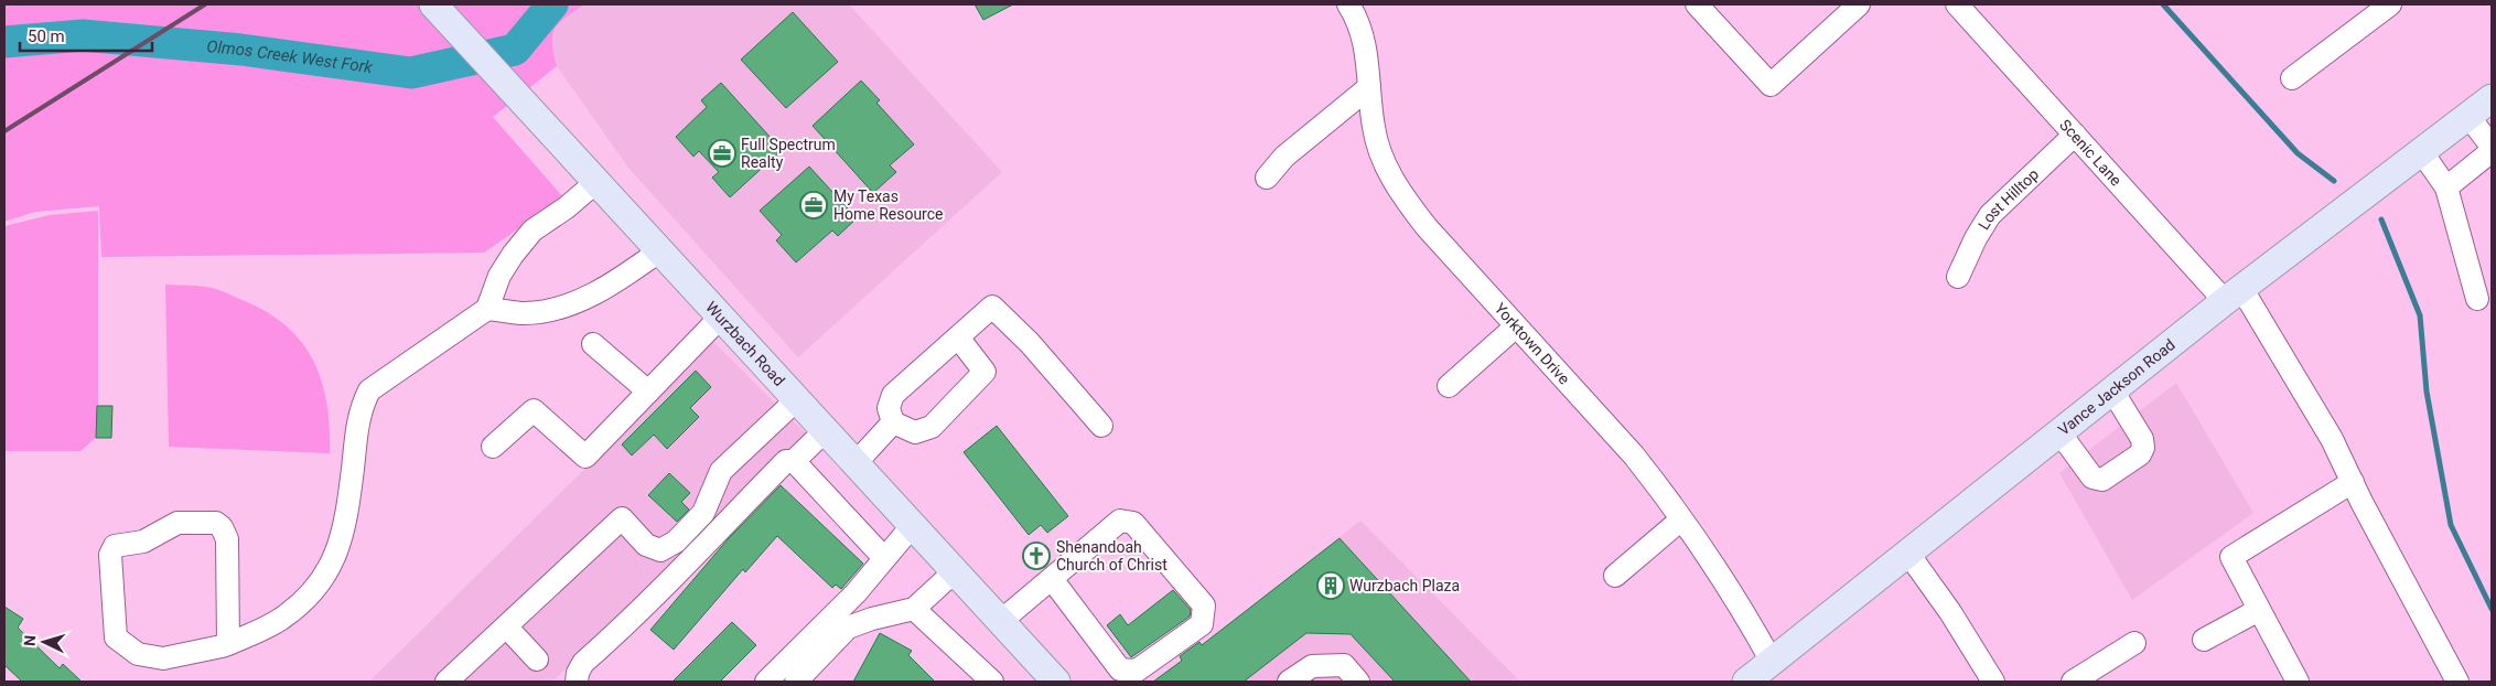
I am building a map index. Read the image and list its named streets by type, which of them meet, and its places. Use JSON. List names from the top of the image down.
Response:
{
  "streets": {
    "main road": ["Wurzbach Road", "Vance Jackson Road"],
    "street": ["Scenic Lane", "Lost Hilltop", "Yorktown Drive"]
  },
  "crossings": [
    ["Scenic Lane", "Lost Hilltop"],
    ["Scenic Lane", "Vance Jackson Road"],
    ["Yorktown Drive", "Vance Jackson Road"]
  ],
  "water": ["Olmos Creek West Fork"],
  "places": {
    "office": ["Full Spectrum Realty", "My Texas Home Resource"],
    "church": ["Shenandoah Church of Christ"],
    "building": ["Wurzbach Plaza"]
  },
  "scale_bar": "50 m",
  "north": "left"
}
